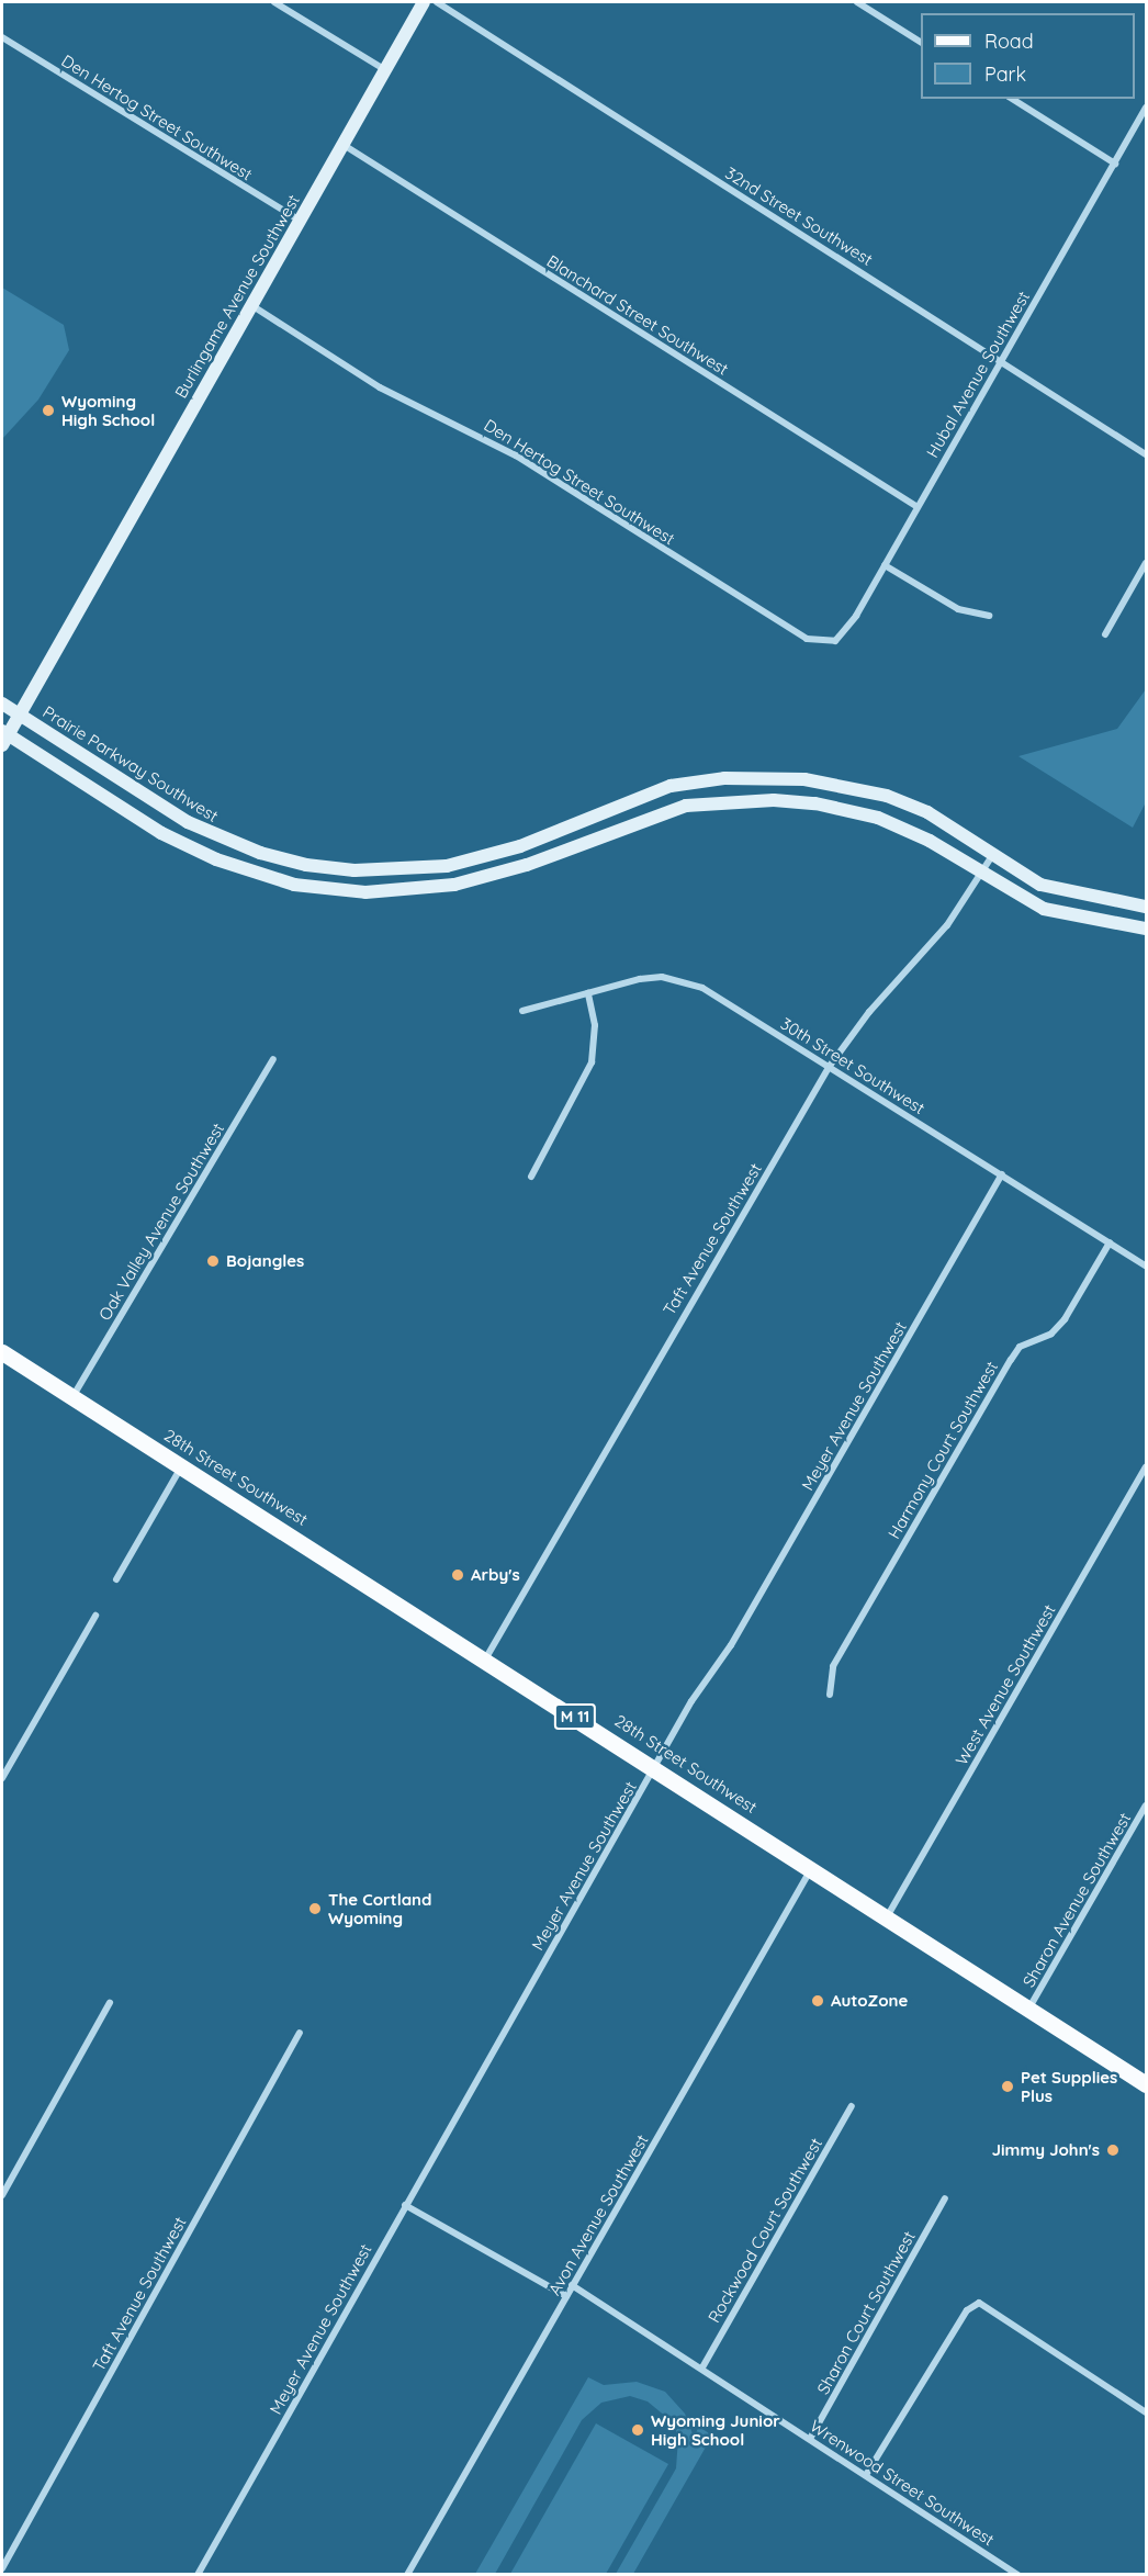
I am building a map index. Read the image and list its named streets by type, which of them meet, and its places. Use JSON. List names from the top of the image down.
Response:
{
  "streets": {
    "main road": ["28th Street Southwest", "M 11"],
    "street": [
      "Den Hertog Street Southwest",
      "32nd Street Southwest",
      "Burlingame Avenue Southwest",
      "Blanchard Street Southwest",
      "Hubal Avenue Southwest",
      "Prairie Parkway Southwest",
      "30th Street Southwest",
      "Oak Valley Avenue Southwest",
      "Taft Avenue Southwest",
      "Meyer Avenue Southwest",
      "Harmony Court Southwest",
      "West Avenue Southwest",
      "Sharon Avenue Southwest",
      "Avon Avenue Southwest",
      "Rockwood Court Southwest",
      "Sharon Court Southwest",
      "Wrenwood Street Southwest"
    ]
  },
  "crossings": [
    ["Den Hertog Street Southwest", "Burlingame Avenue Southwest"],
    ["Den Hertog Street Southwest", "Hubal Avenue Southwest"],
    ["32nd Street Southwest", "Hubal Avenue Southwest"],
    ["Burlingame Avenue Southwest", "Blanchard Street Southwest"],
    ["Burlingame Avenue Southwest", "Prairie Parkway Southwest"],
    ["Blanchard Street Southwest", "Hubal Avenue Southwest"],
    ["Prairie Parkway Southwest", "Taft Avenue Southwest"],
    ["30th Street Southwest", "Taft Avenue Southwest"],
    ["30th Street Southwest", "Meyer Avenue Southwest"],
    ["30th Street Southwest", "Harmony Court Southwest"],
    ["Oak Valley Avenue Southwest", "28th Street Southwest"],
    ["Taft Avenue Southwest", "28th Street Southwest"],
    ["Meyer Avenue Southwest", "28th Street Southwest"],
    ["28th Street Southwest", "West Avenue Southwest"],
    ["28th Street Southwest", "Sharon Avenue Southwest"],
    ["28th Street Southwest", "Avon Avenue Southwest"],
    ["Avon Avenue Southwest", "Wrenwood Street Southwest"],
    ["Rockwood Court Southwest", "Wrenwood Street Southwest"],
    ["Sharon Court Southwest", "Wrenwood Street Southwest"]
  ],
  "places": [
    "Wyoming High School",
    "Bojangles",
    "Arby's",
    "The Cortland Wyoming",
    "AutoZone",
    "Pet Supplies Plus",
    "Jimmy John's",
    "Wyoming Junior High School"
  ],
  "legend": ["Road", "Park"]
}
